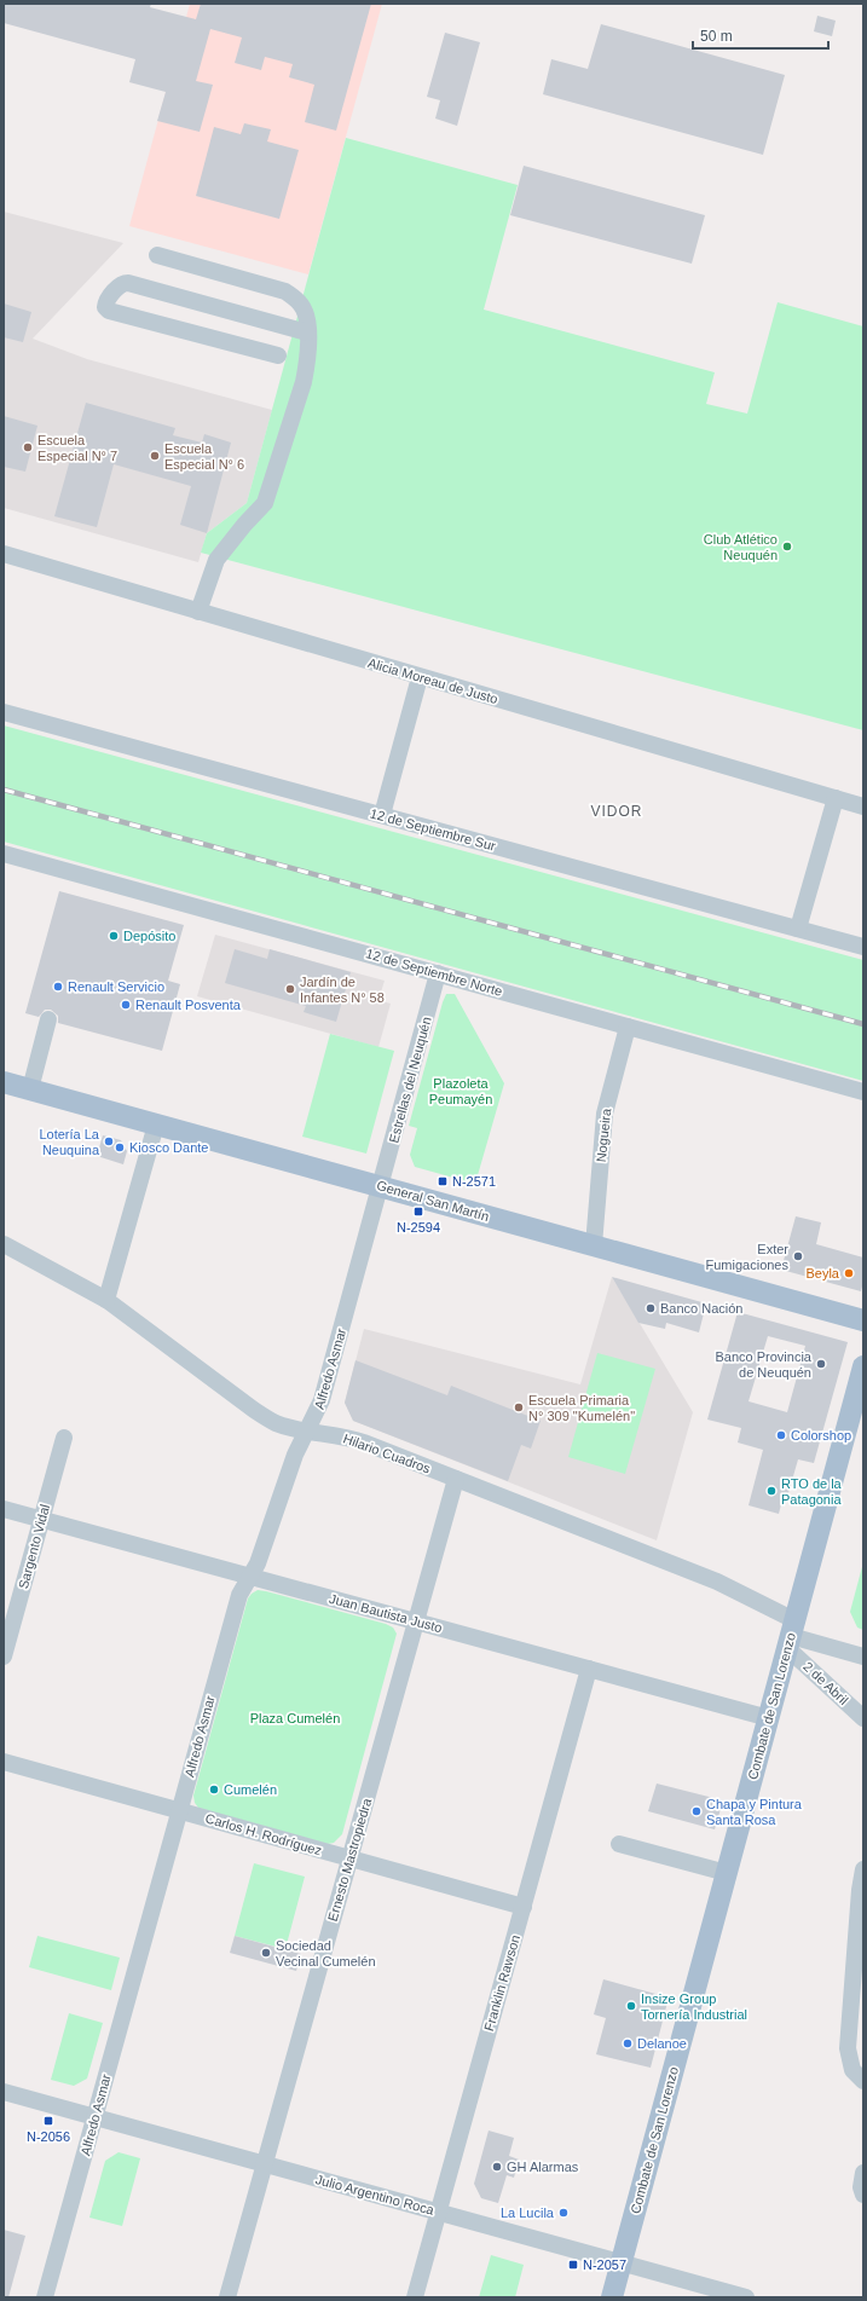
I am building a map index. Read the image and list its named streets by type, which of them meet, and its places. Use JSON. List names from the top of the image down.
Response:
{
  "streets": {
    "main road": ["General San Martín", "Combate de San Lorenzo"],
    "street": [
      "Alicia Moreau de Justo",
      "12 de Septiembre Sur",
      "12 de Septiembre Norte",
      "Estrellas del Neuquén",
      "Nogueira",
      "Alfredo Asmar",
      "Hilario Cuadros",
      "Sargento Vidal",
      "Juan Bautista Justo",
      "2 de Abril",
      "Carlos H. Rodríguez",
      "Ernesto Mastropiedra",
      "Franklin Rawson",
      "Julio Argentino Roca"
    ]
  },
  "crossings": [
    ["12 de Septiembre Norte", "Estrellas del Neuquén"],
    ["12 de Septiembre Norte", "Nogueira"],
    ["Estrellas del Neuquén", "General San Martín"],
    ["Estrellas del Neuquén", "Alfredo Asmar"],
    ["Nogueira", "General San Martín"],
    ["General San Martín", "Alfredo Asmar"],
    ["Alfredo Asmar", "Hilario Cuadros"],
    ["Alfredo Asmar", "Juan Bautista Justo"],
    ["Alfredo Asmar", "Carlos H. Rodríguez"],
    ["Alfredo Asmar", "Julio Argentino Roca"],
    ["Hilario Cuadros", "2 de Abril"],
    ["Hilario Cuadros", "Combate de San Lorenzo"],
    ["Hilario Cuadros", "Ernesto Mastropiedra"],
    ["Sargento Vidal", "Juan Bautista Justo"],
    ["Juan Bautista Justo", "Combate de San Lorenzo"],
    ["Juan Bautista Justo", "Ernesto Mastropiedra"],
    ["Juan Bautista Justo", "Franklin Rawson"],
    ["2 de Abril", "Combate de San Lorenzo"],
    ["Combate de San Lorenzo", "Julio Argentino Roca"],
    ["Carlos H. Rodríguez", "Ernesto Mastropiedra"],
    ["Carlos H. Rodríguez", "Franklin Rawson"],
    ["Ernesto Mastropiedra", "Julio Argentino Roca"],
    ["Franklin Rawson", "Julio Argentino Roca"]
  ],
  "districts": ["VIDOR"],
  "parks": ["Plazoleta Peumayén", "Plaza Cumelén"],
  "places": {
    "other": [
      "Escuela Especial N° 7",
      "Escuela Especial N° 6",
      "Club Atlético Neuquén",
      "Depósito",
      "Renault Servicio",
      "Jardín de Infantes N° 58",
      "Renault Posventa",
      "Lotería La Neuquina",
      "Kiosco Dante",
      "Exter Fumigaciones",
      "Beyla",
      "Banco Nación",
      "Banco Provincia de Neuquén",
      "Escuela Primaria N° 309 \"Kumelén\"",
      "Colorshop",
      "RTO de la Patagonia",
      "Cumelén",
      "Chapa y Pintura Santa Rosa",
      "Sociedad Vecinal Cumelén",
      "Insize Group Tornería Industrial",
      "Delanoe",
      "GH Alarmas",
      "La Lucila"
    ],
    "transit": [
      "N-2571",
      "N-2594",
      "N-2056",
      "N-2057"
    ]
  },
  "scale_bar": "50 m"
}
